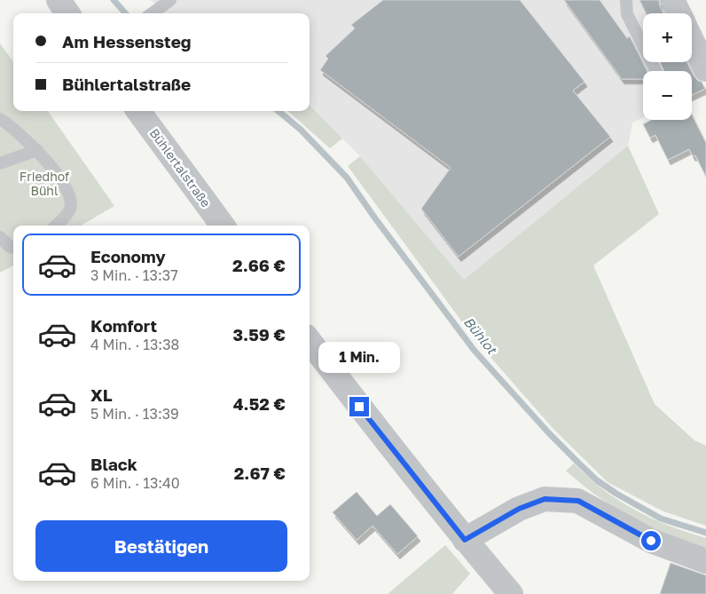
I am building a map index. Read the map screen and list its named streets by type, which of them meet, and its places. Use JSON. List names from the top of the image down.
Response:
{
  "streets": {
    "street": ["Bühlertalstraße"]
  },
  "water": ["Bühlot"],
  "parks": ["Friedhof Bühl"],
  "page": {
    "map_buttons": ["+", "−"],
    "banner": ["Am Hessensteg", "Bühlertalstraße"],
    "list": [
      {
        "name": "Economy",
        "note": "3 Min. · 13:37",
        "value": "2.66 €"
      },
      {
        "name": "Komfort",
        "note": "4 Min. · 13:38",
        "value": "3.59 €"
      },
      {
        "name": "XL",
        "note": "5 Min. · 13:39",
        "value": "4.52 €"
      },
      {
        "name": "Black",
        "note": "6 Min. · 13:40",
        "value": "2.67 €"
      }
    ],
    "bubble": "1 Min.",
    "buttons": "Bestätigen"
  }
}
